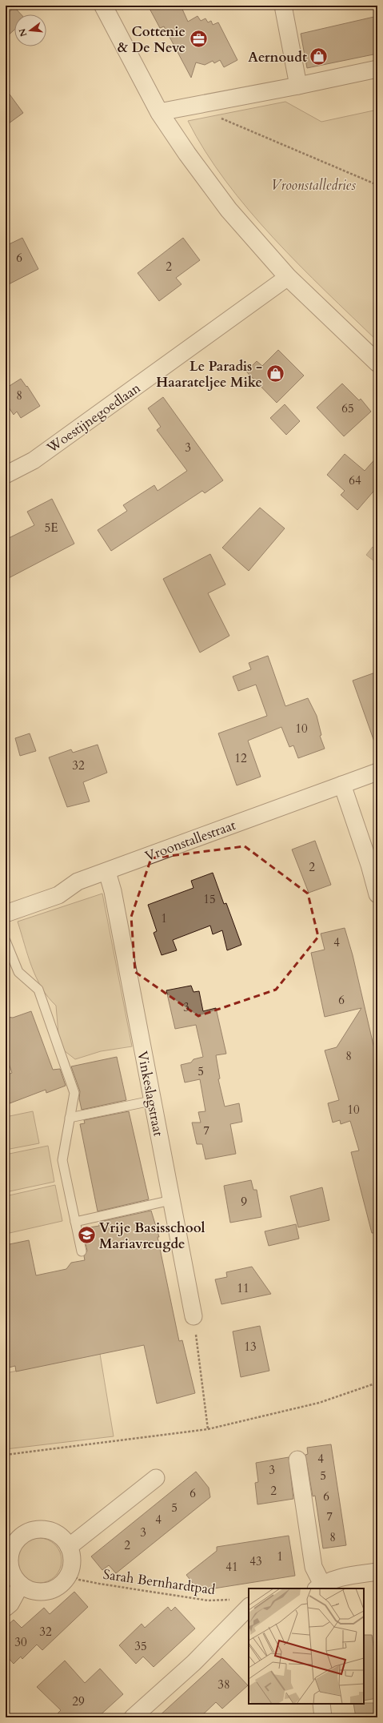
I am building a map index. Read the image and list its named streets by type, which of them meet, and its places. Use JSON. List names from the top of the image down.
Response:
{
  "streets": {
    "street": ["Woestijnegoedlaan", "Vroonstallestraat", "Vinkeslagstraat"],
    "path": ["Sarah Bernhardtpad"]
  },
  "crossings": [
    ["Vroonstallestraat", "Vinkeslagstraat"]
  ],
  "parks": ["Vroonstalledries"],
  "places": {
    "office": ["Cottenie & De Neve"],
    "shop": ["Aernoudt", "Le Paradis - Haarateljee Mike"],
    "school or university": ["Vrije Basisschool Mariavreugde"]
  },
  "house_numbers": [
    "6",
    "2",
    "8",
    "65",
    "3",
    "64",
    "5E",
    "10",
    "12",
    "32",
    "2",
    "15",
    "1",
    "4",
    "6",
    "3",
    "8",
    "5",
    "10",
    "7",
    "9",
    "11",
    "13",
    "4",
    "3",
    "5",
    "2",
    "6",
    "6",
    "5",
    "7",
    "4",
    "3",
    "8",
    "2",
    "1",
    "43",
    "41",
    "32",
    "30",
    "35",
    "38",
    "29"
  ],
  "north": "left"
}
